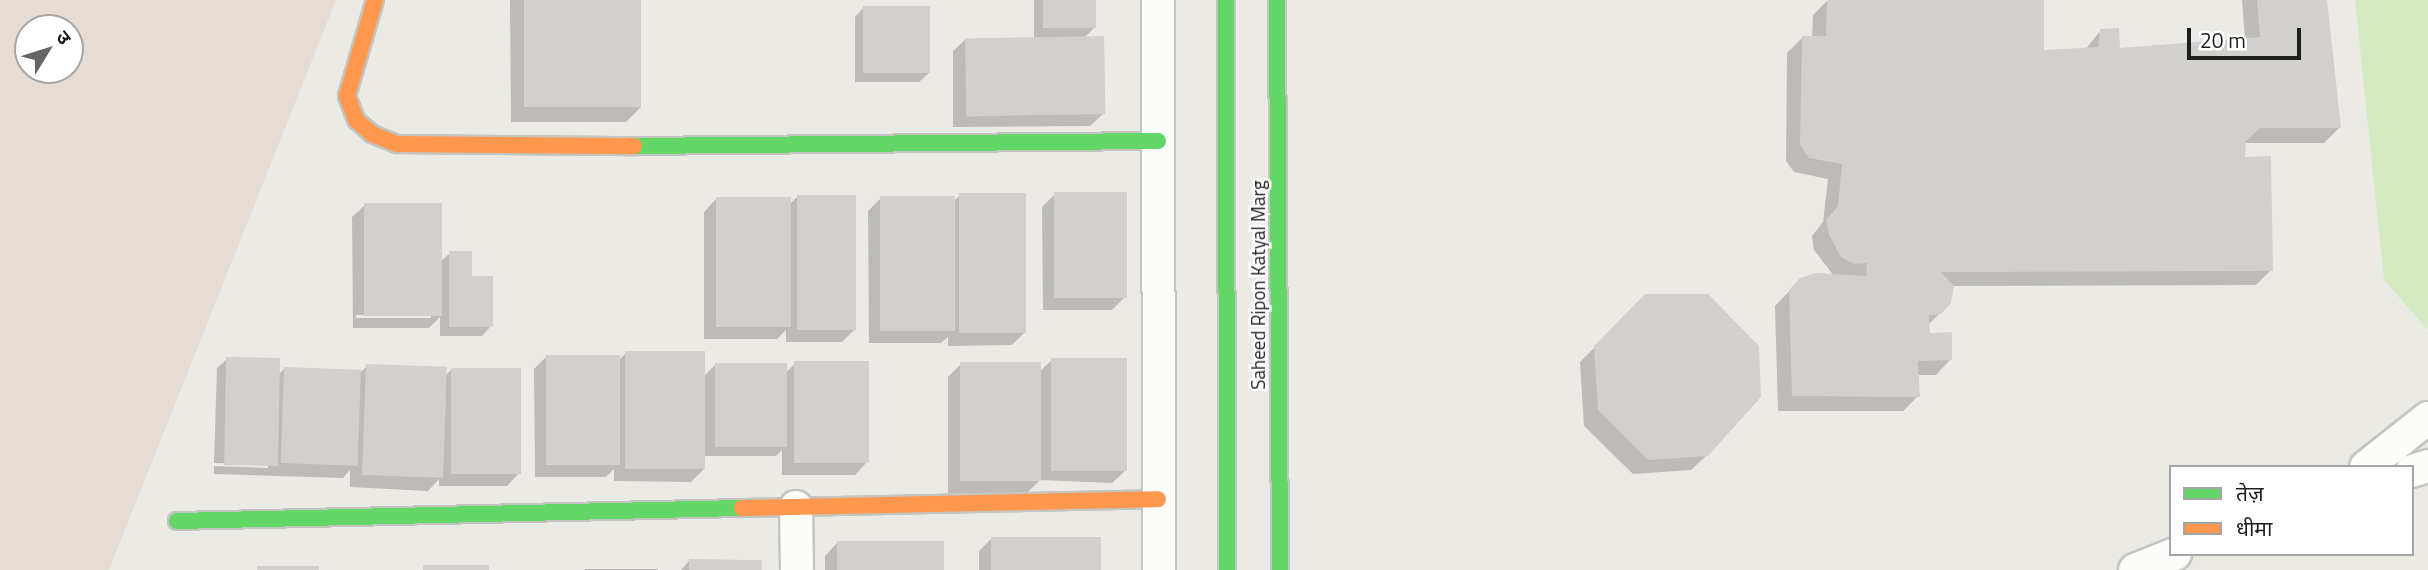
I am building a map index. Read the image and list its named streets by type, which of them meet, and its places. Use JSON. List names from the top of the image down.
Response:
{
  "streets": {
    "street": ["Saheed Ripon Katyal Marg"]
  },
  "legend": ["तेज़", "धीमा"],
  "scale_bar": "20 m",
  "north": "top right"
}
